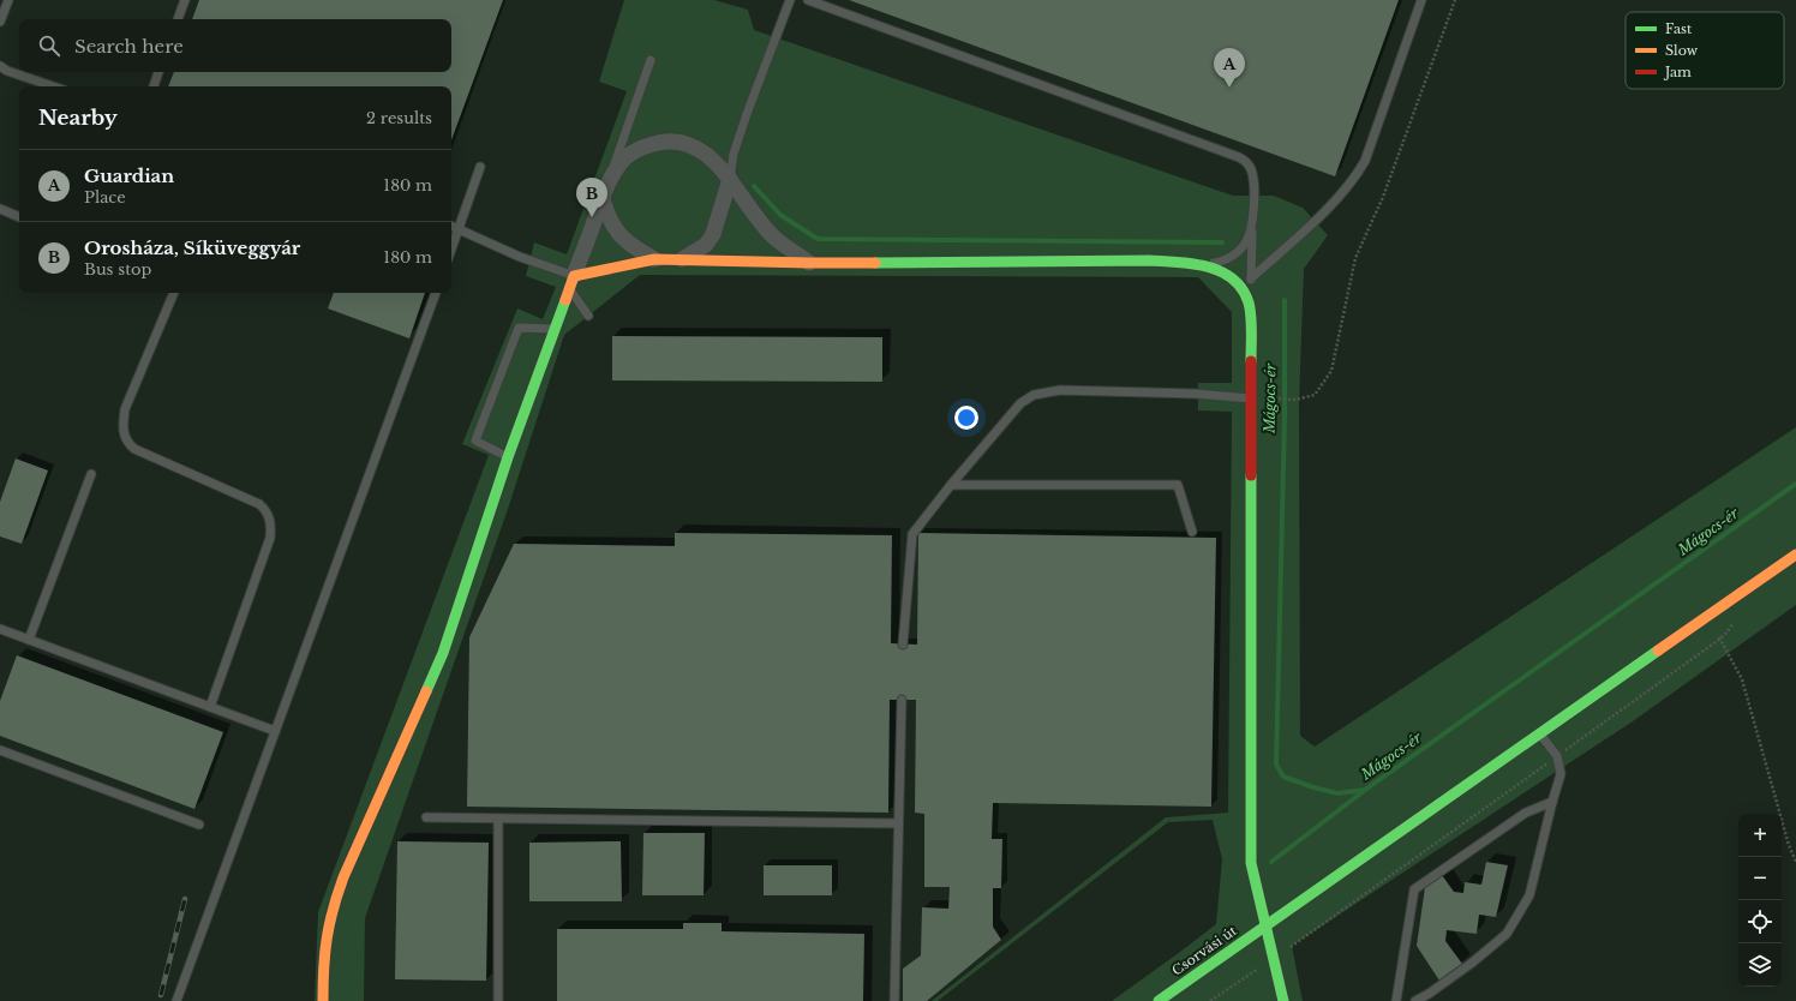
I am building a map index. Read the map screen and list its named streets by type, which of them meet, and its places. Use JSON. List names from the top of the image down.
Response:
{
  "streets": {
    "street": ["Csorvási út"]
  },
  "water": ["Mágocs-ér"],
  "legend": ["Fast", "Slow", "Jam"],
  "page": {
    "search": "Search here",
    "pins": ["A", "B"],
    "heading": ["Nearby", "2 results"],
    "list": [
      {
        "mark": "A",
        "name": "Guardian",
        "note": "Place",
        "value": "180 m"
      },
      {
        "mark": "B",
        "name": "Orosháza, Síküveggyár",
        "note": "Bus stop",
        "value": "180 m"
      }
    ],
    "map_buttons": ["+", "−"]
  }
}
